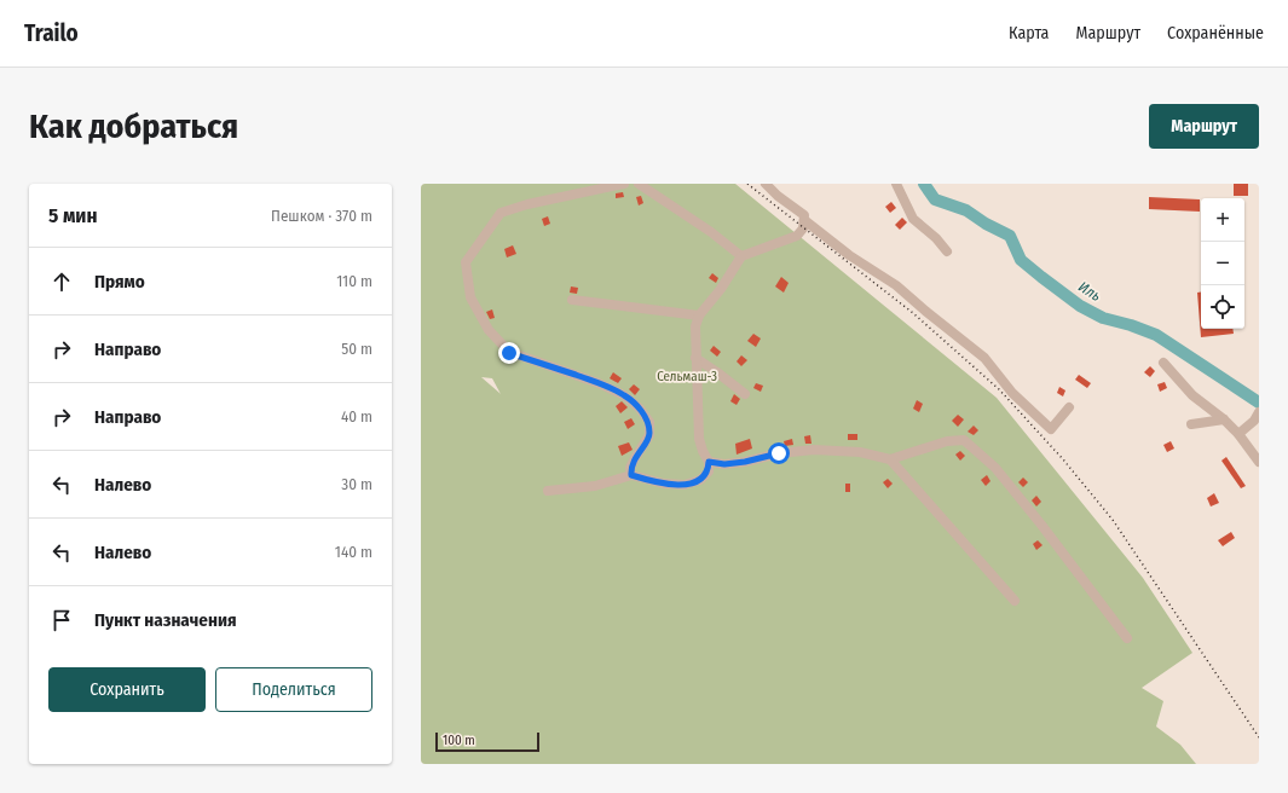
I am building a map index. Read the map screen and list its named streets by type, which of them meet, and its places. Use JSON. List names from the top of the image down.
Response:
{
  "water": ["Иль"],
  "parks": ["Сельмаш-3"],
  "scale_bar": "100 m",
  "page": {
    "header": "Trailo",
    "nav": ["Карта", "Маршрут", "Сохранённые"],
    "buttons": [
      "Маршрут",
      ["Сохранить", "Поделиться"]
    ],
    "title": "Как добраться",
    "heading": ["5 мин", "Пешком · 370 m"],
    "map_buttons": ["+", "−"],
    "list": [
      ["Прямо", "110 m"],
      ["Направо", "50 m"],
      ["Направо", "40 m"],
      ["Налево", "30 m"],
      ["Налево", "140 m"],
      "Пункт назначения"
    ],
    "scale": "100 m"
  }
}
